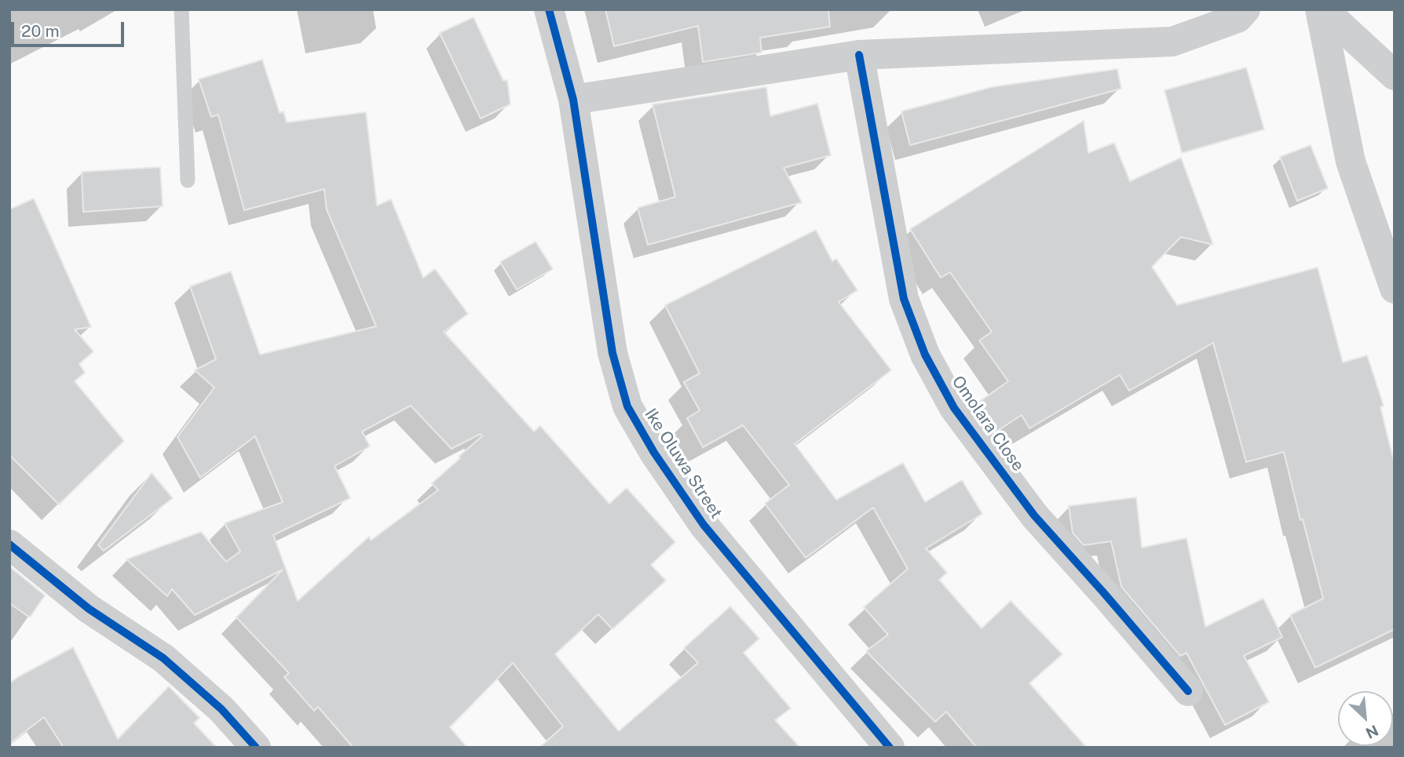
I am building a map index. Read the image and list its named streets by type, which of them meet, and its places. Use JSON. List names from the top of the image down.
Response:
{
  "streets": {
    "street": ["Omolara Close", "Ike Oluwa Street"]
  },
  "scale_bar": "20 m",
  "north": "bottom right"
}
